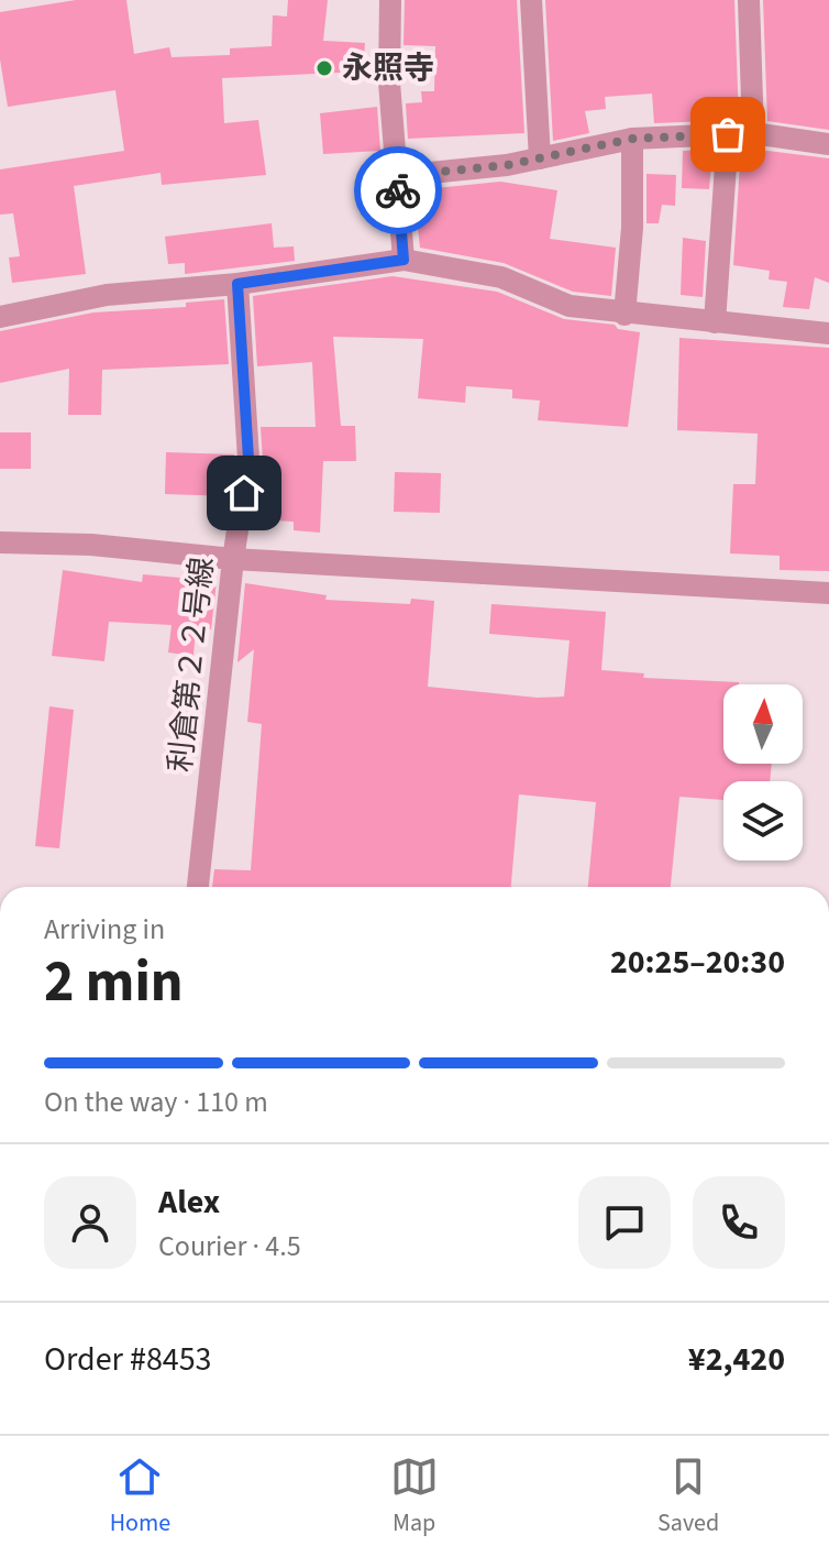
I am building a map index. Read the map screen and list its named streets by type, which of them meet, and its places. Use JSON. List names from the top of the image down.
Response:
{
  "streets": {
    "street": ["利倉第２２号線"]
  },
  "places": ["永照寺"],
  "north": "top",
  "page": {
    "heading": ["2 min", "Arriving in", "20:25–20:30"],
    "panel": [
      "Alex",
      "Courier · 4.5",
      "Order #8453",
      "¥2,420"
    ],
    "bar": "On the way · 110 m",
    "tabs": ["Home", "Map", "Saved"]
  }
}
